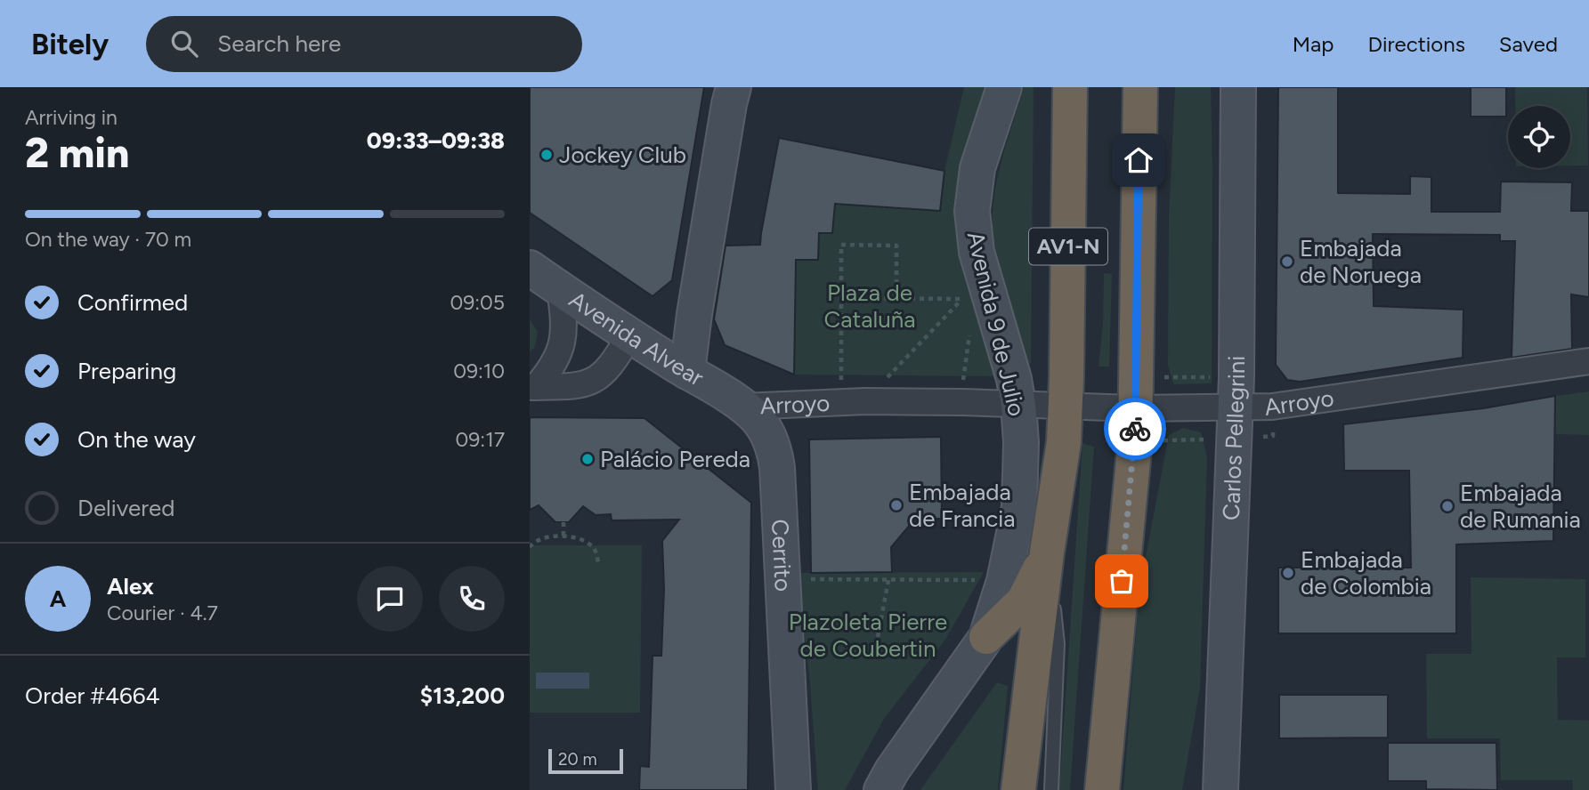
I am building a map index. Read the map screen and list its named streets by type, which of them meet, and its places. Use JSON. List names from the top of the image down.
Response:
{
  "streets": {
    "highway": ["AV1-N", "Avenida 9 de Julio"],
    "street": [
      "Avenida Alvear",
      "Arroyo",
      "Carlos Pellegrini",
      "Cerrito"
    ]
  },
  "crossings": [
    ["AV1-N", "Avenida 9 de Julio"],
    ["AV1-N", "Arroyo"],
    ["Avenida 9 de Julio", "Arroyo"],
    ["Avenida Alvear", "Arroyo"],
    ["Avenida Alvear", "Cerrito"],
    ["Arroyo", "Carlos Pellegrini"],
    ["Arroyo", "Cerrito"]
  ],
  "parks": ["Plaza de Cataluña", "Plazoleta Pierre de Coubertin"],
  "places": [
    "Jockey Club",
    "Embajada de Noruega",
    "Palácio Pereda",
    "Embajada de Francia",
    "Embajada de Rumania",
    "Embajada de Colombia"
  ],
  "scale_bar": "20 m",
  "page": {
    "header": "Bitely",
    "search": "Search here",
    "nav": ["Map", "Directions", "Saved"],
    "heading": ["2 min", "Arriving in", "09:33–09:38"],
    "panel": [
      "Alex",
      "Courier · 4.7",
      "Order #4664",
      "$13,200"
    ],
    "bar": "On the way · 70 m",
    "list": [
      ["Confirmed", "09:05"],
      ["Preparing", "09:10"],
      ["On the way", "09:17"],
      "Delivered"
    ],
    "round": "A",
    "scale": "20 m"
  }
}
